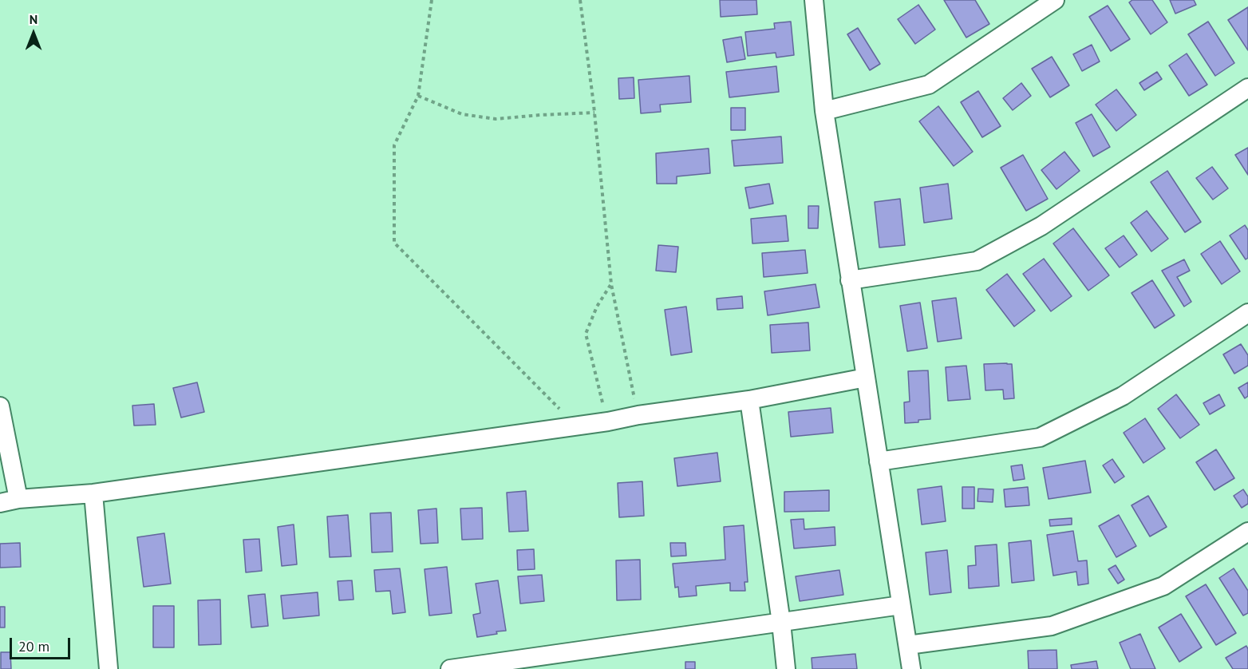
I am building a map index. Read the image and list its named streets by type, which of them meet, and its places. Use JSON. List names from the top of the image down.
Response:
{
  "scale_bar": "20 m",
  "north": "top"
}
